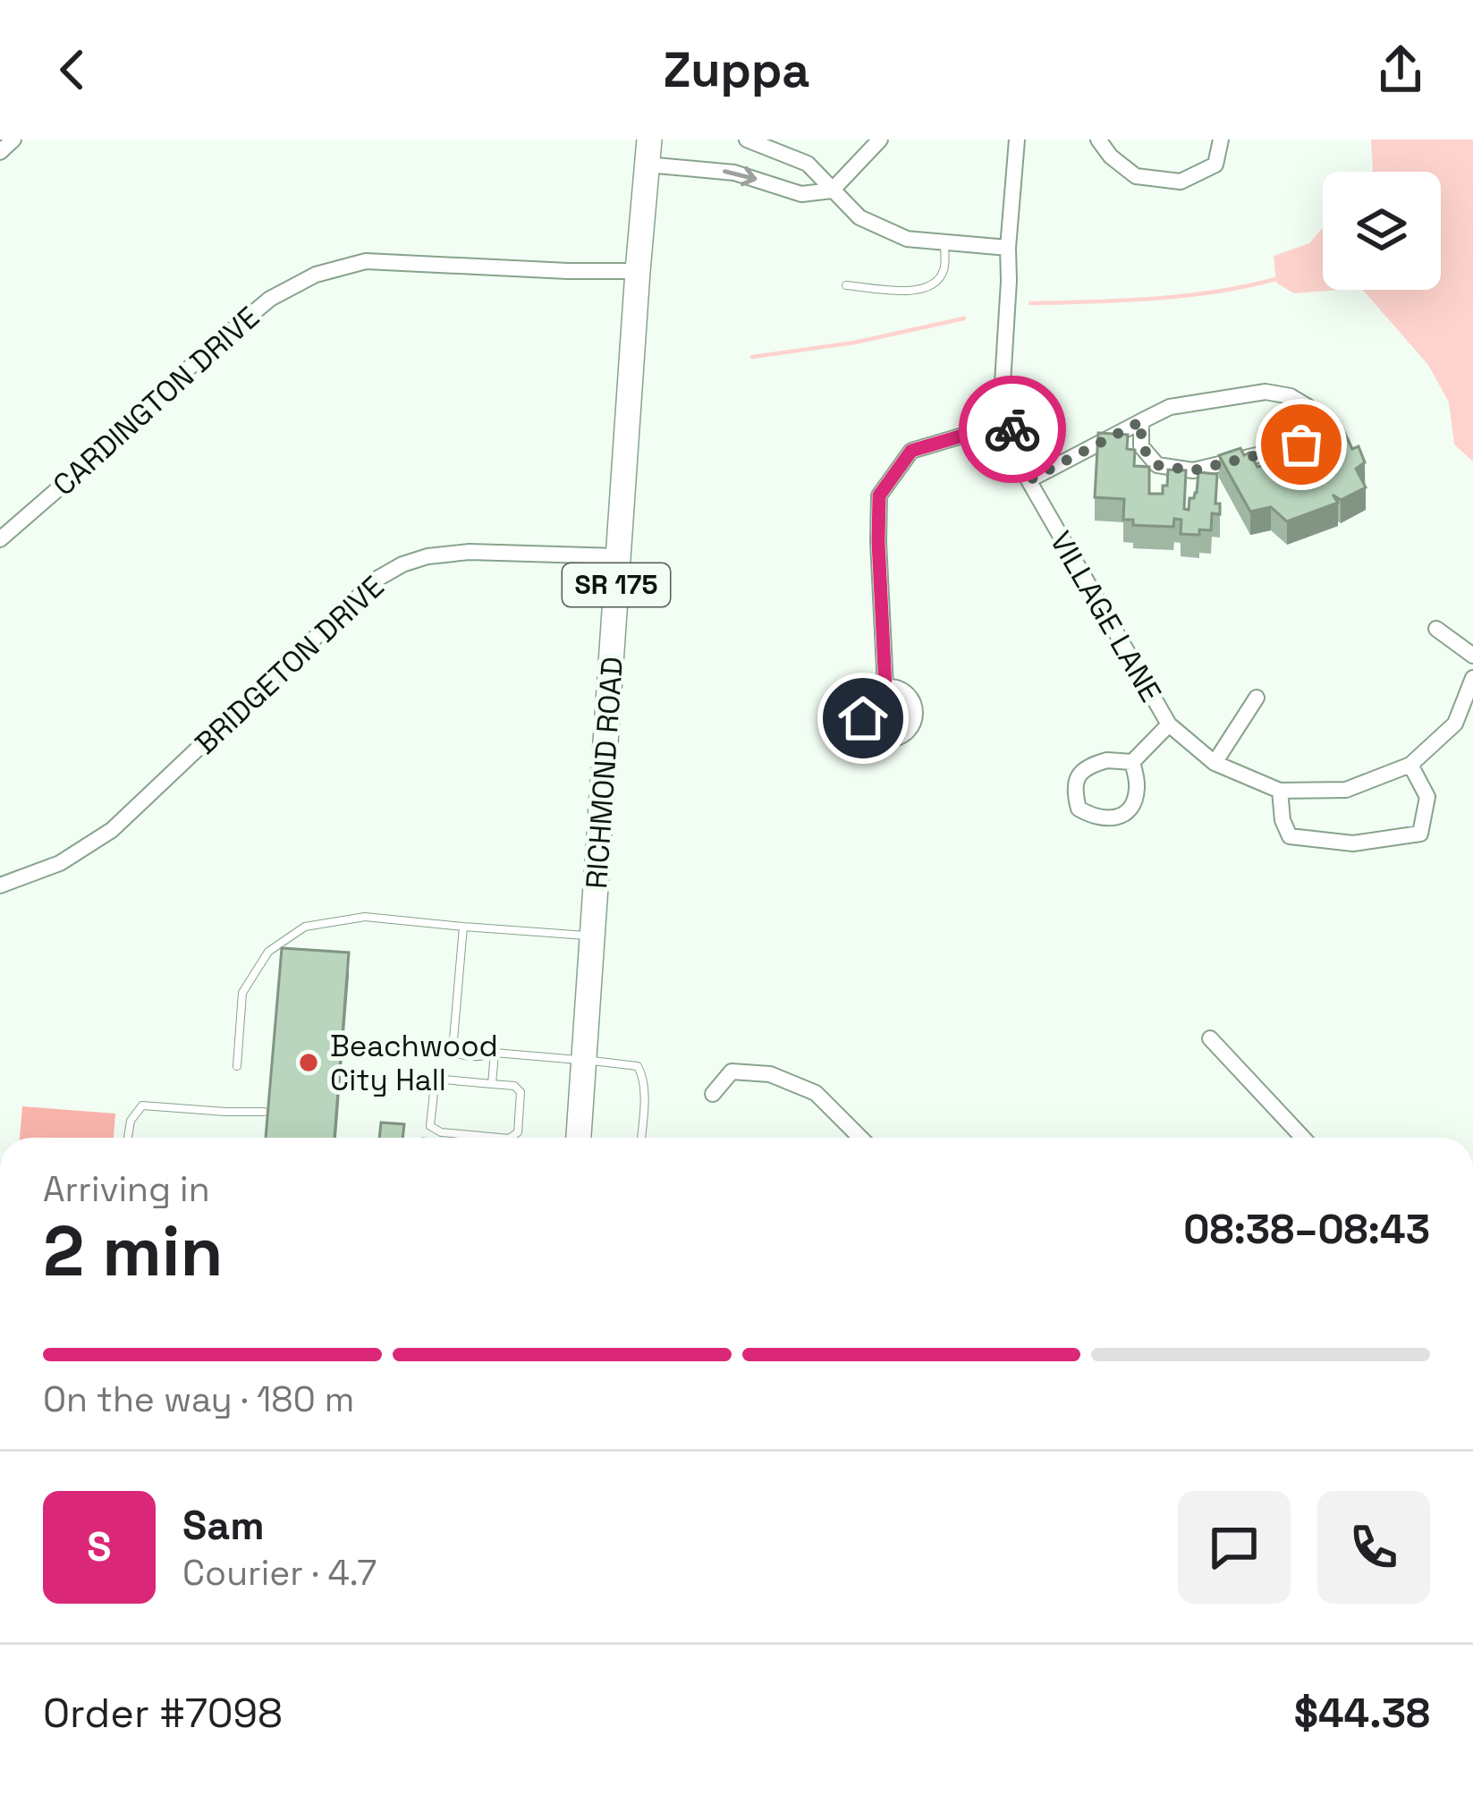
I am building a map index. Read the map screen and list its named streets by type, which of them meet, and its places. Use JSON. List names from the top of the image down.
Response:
{
  "streets": {
    "main road": ["SR 175", "RICHMOND ROAD"],
    "street": ["CARDINGTON DRIVE", "VILLAGE LANE", "BRIDGETON DRIVE"]
  },
  "crossings": [
    ["CARDINGTON DRIVE", "RICHMOND ROAD"],
    ["BRIDGETON DRIVE", "RICHMOND ROAD"]
  ],
  "places": ["Beachwood City Hall"],
  "page": {
    "header": "Zuppa",
    "heading": ["2 min", "Arriving in", "08:38–08:43"],
    "panel": [
      "Sam",
      "Courier · 4.7",
      "Order #7098",
      "$44.38"
    ],
    "bar": "On the way · 180 m",
    "round": "S"
  }
}
